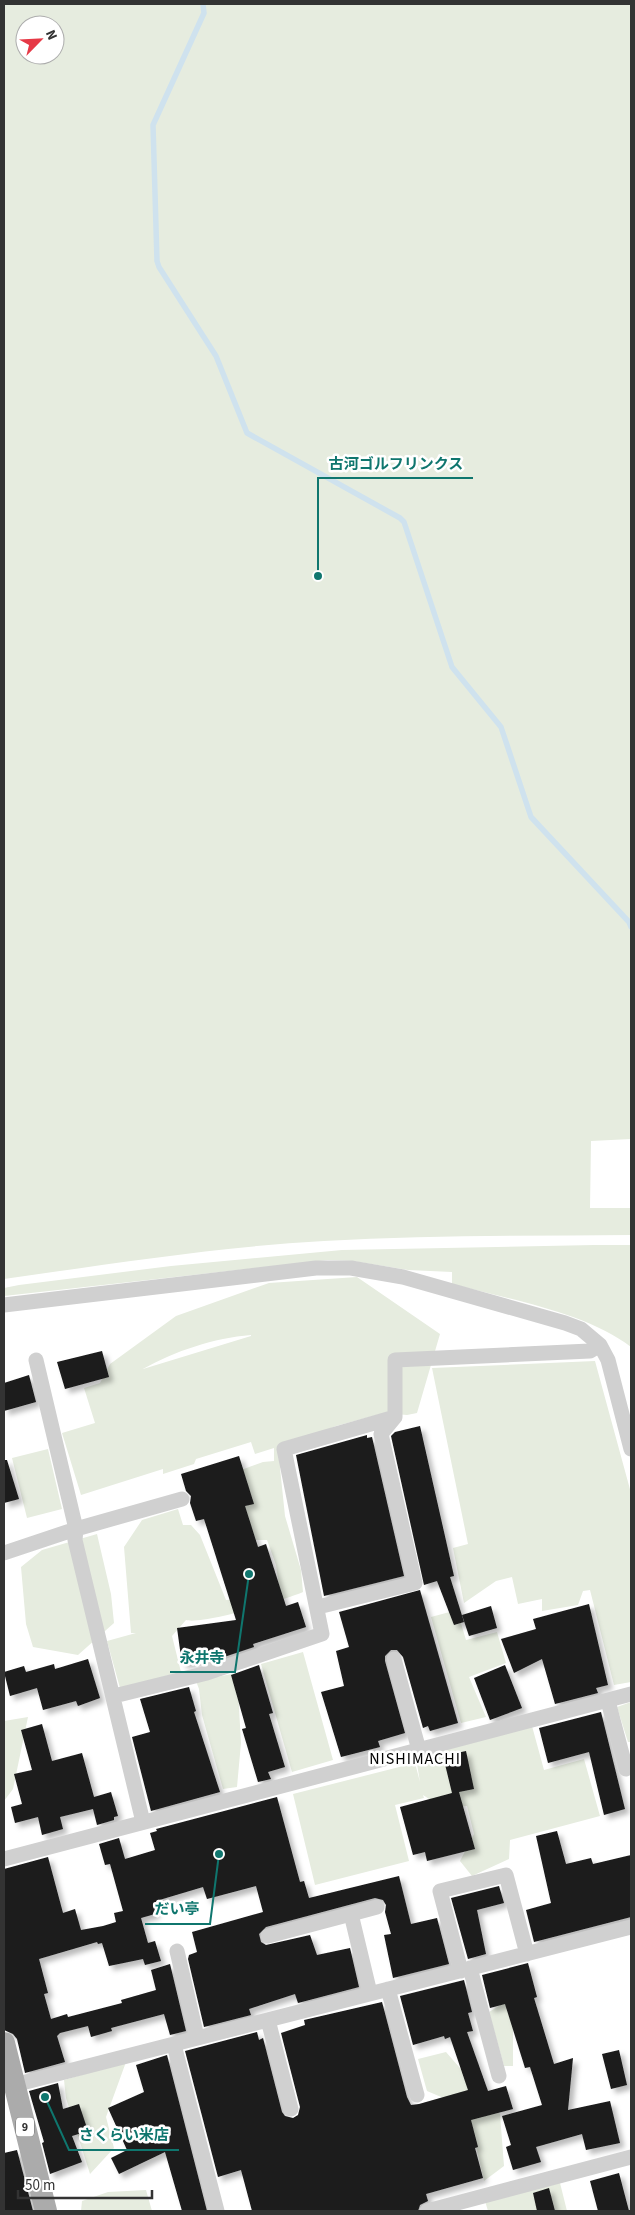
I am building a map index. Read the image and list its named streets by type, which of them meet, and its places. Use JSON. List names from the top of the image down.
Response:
{
  "streets": {
    "main road": ["9"]
  },
  "districts": ["NISHIMACHI"],
  "places": [
    "古河ゴルフリンクス",
    "永井寺",
    "だい亭",
    "さくらい米店"
  ],
  "scale_bar": "50 m",
  "north": "top right"
}
